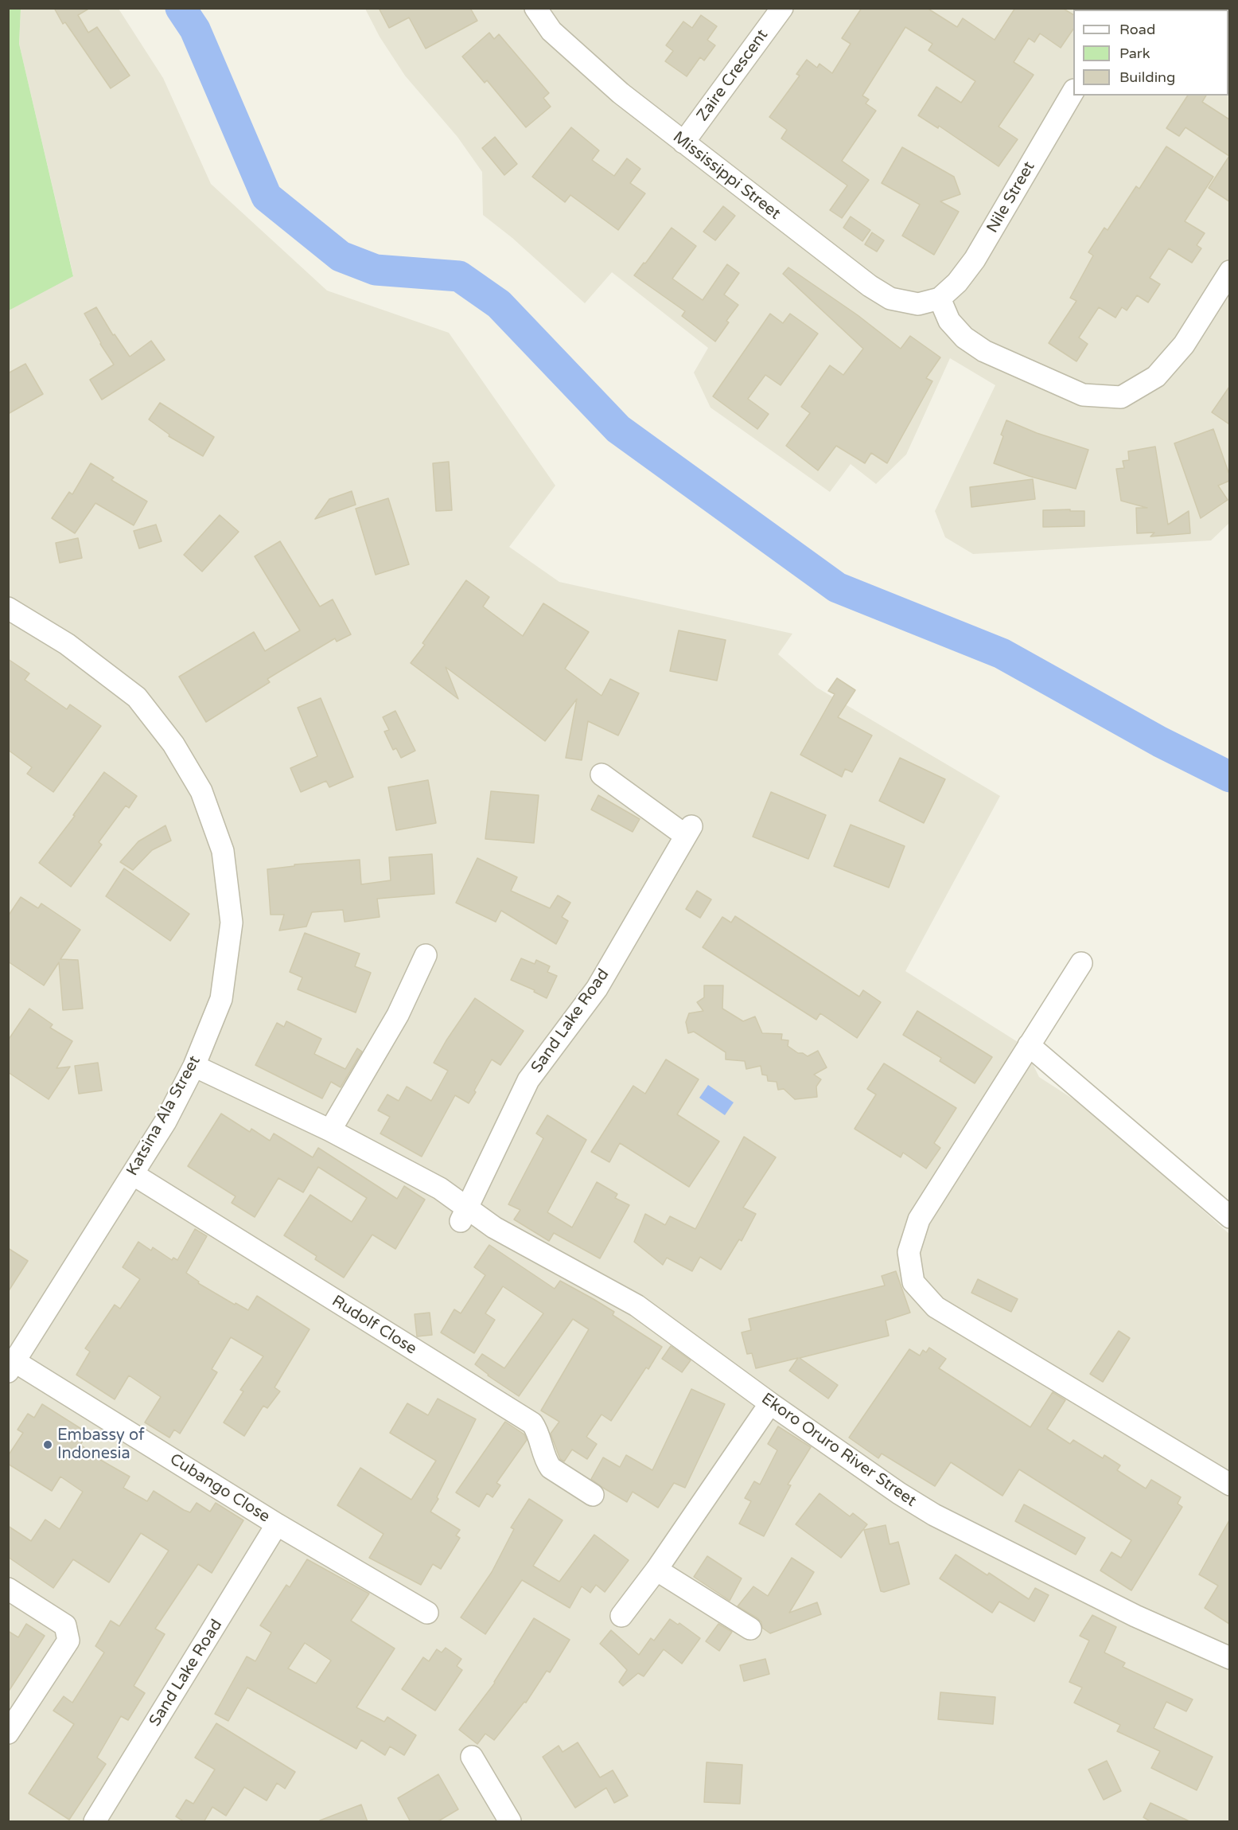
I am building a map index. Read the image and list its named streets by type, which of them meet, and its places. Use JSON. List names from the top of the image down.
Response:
{
  "streets": {
    "street": [
      "Zaire Crescent",
      "Mississippi Street",
      "Nile Street",
      "Sand Lake Road",
      "Katsina Ala Street",
      "Rudolf Close",
      "Ekoro Oruro River Street",
      "Cubango Close"
    ]
  },
  "crossings": [
    ["Zaire Crescent", "Mississippi Street"],
    ["Mississippi Street", "Nile Street"],
    ["Sand Lake Road", "Ekoro Oruro River Street"],
    ["Sand Lake Road", "Cubango Close"],
    ["Katsina Ala Street", "Rudolf Close"],
    ["Katsina Ala Street", "Ekoro Oruro River Street"],
    ["Katsina Ala Street", "Cubango Close"]
  ],
  "places": ["Embassy of Indonesia"],
  "legend": ["Road", "Park", "Building"]
}
